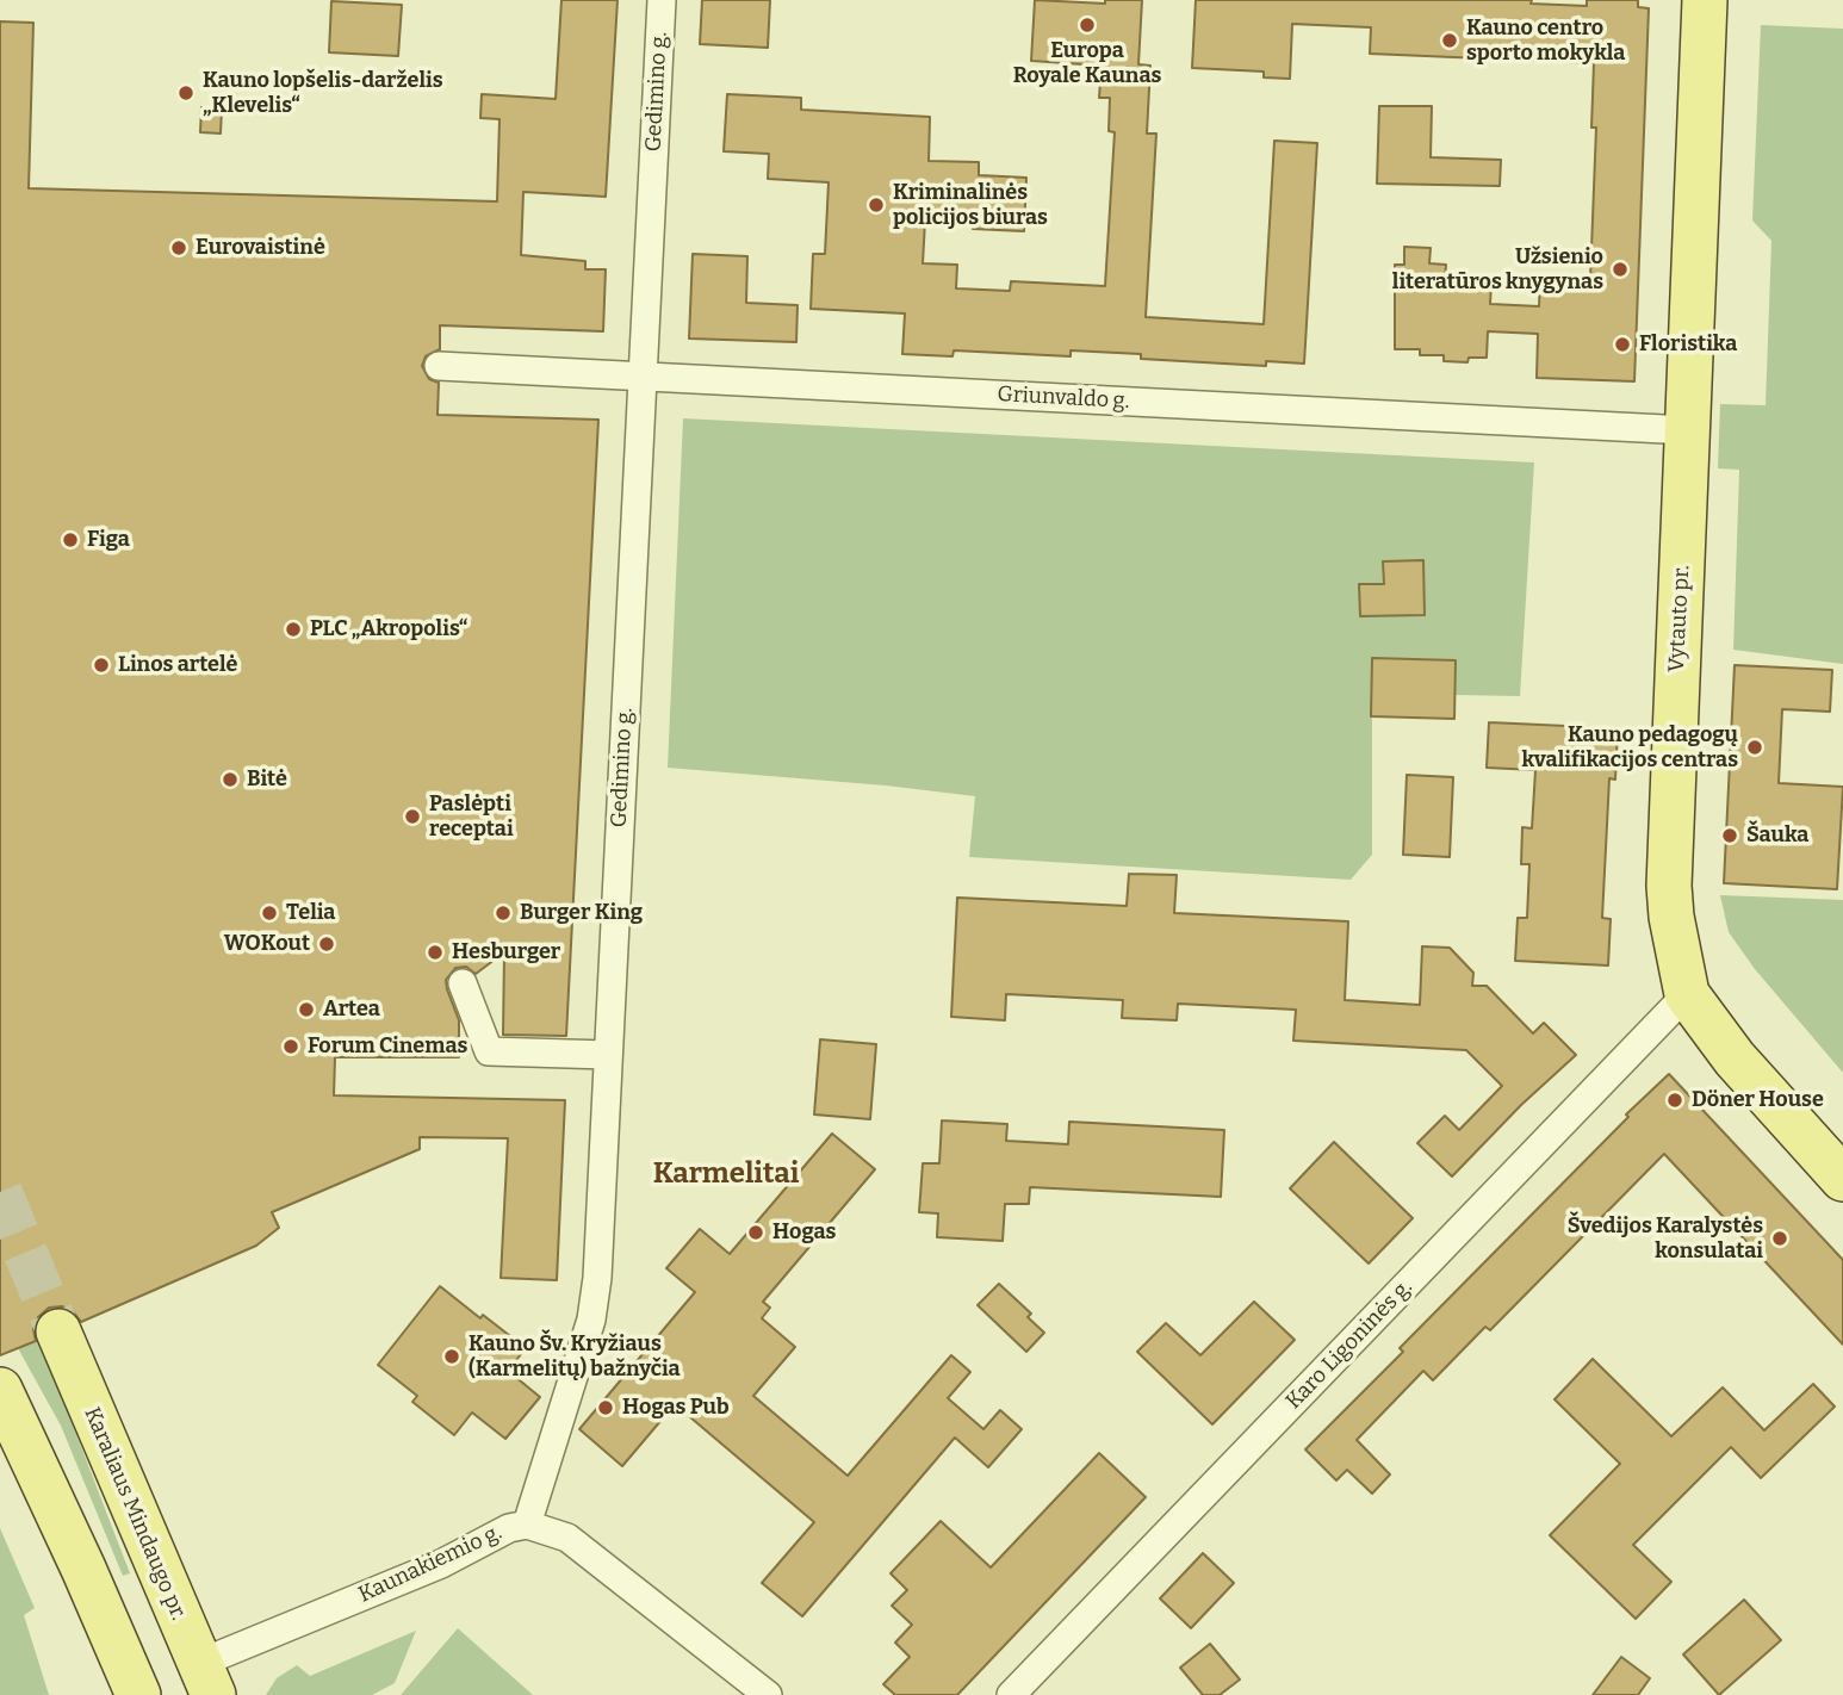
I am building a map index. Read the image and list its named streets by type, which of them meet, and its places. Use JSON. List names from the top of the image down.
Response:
{
  "streets": {
    "main road": ["Vytauto pr.", "Karaliaus Mindaugo pr."],
    "street": [
      "Gedimino g.",
      "Griunvaldo g.",
      "Karo Ligoninės g.",
      "Kaunakiemio g."
    ]
  },
  "crossings": [
    ["Gedimino g.", "Griunvaldo g."],
    ["Gedimino g.", "Kaunakiemio g."],
    ["Griunvaldo g.", "Vytauto pr."],
    ["Vytauto pr.", "Karo Ligoninės g."],
    ["Karaliaus Mindaugo pr.", "Kaunakiemio g."]
  ],
  "districts": ["Karmelitai"],
  "places": [
    "Europa Royale Kaunas",
    "Kauno centro sporto mokykla",
    "Kauno lopšelis-darželis „Klevelis“",
    "Kriminalinės policijos biuras",
    "Eurovaistinė",
    "Užsienio literatūros knygynas",
    "Floristika",
    "Figa",
    "PLC „Akropolis“",
    "Linos artelė",
    "Kauno pedagogų kvalifikacijos centras",
    "Bitė",
    "Paslėpti receptai",
    "Šauka",
    "Telia",
    "Burger King",
    "WOKout",
    "Hesburger",
    "Artea",
    "Forum Cinemas",
    "Döner House",
    "Hogas",
    "Švedijos Karalystės konsulatai",
    "Kauno Šv. Kryžiaus (Karmelitų) bažnyčia",
    "Hogas Pub"
  ]
}
